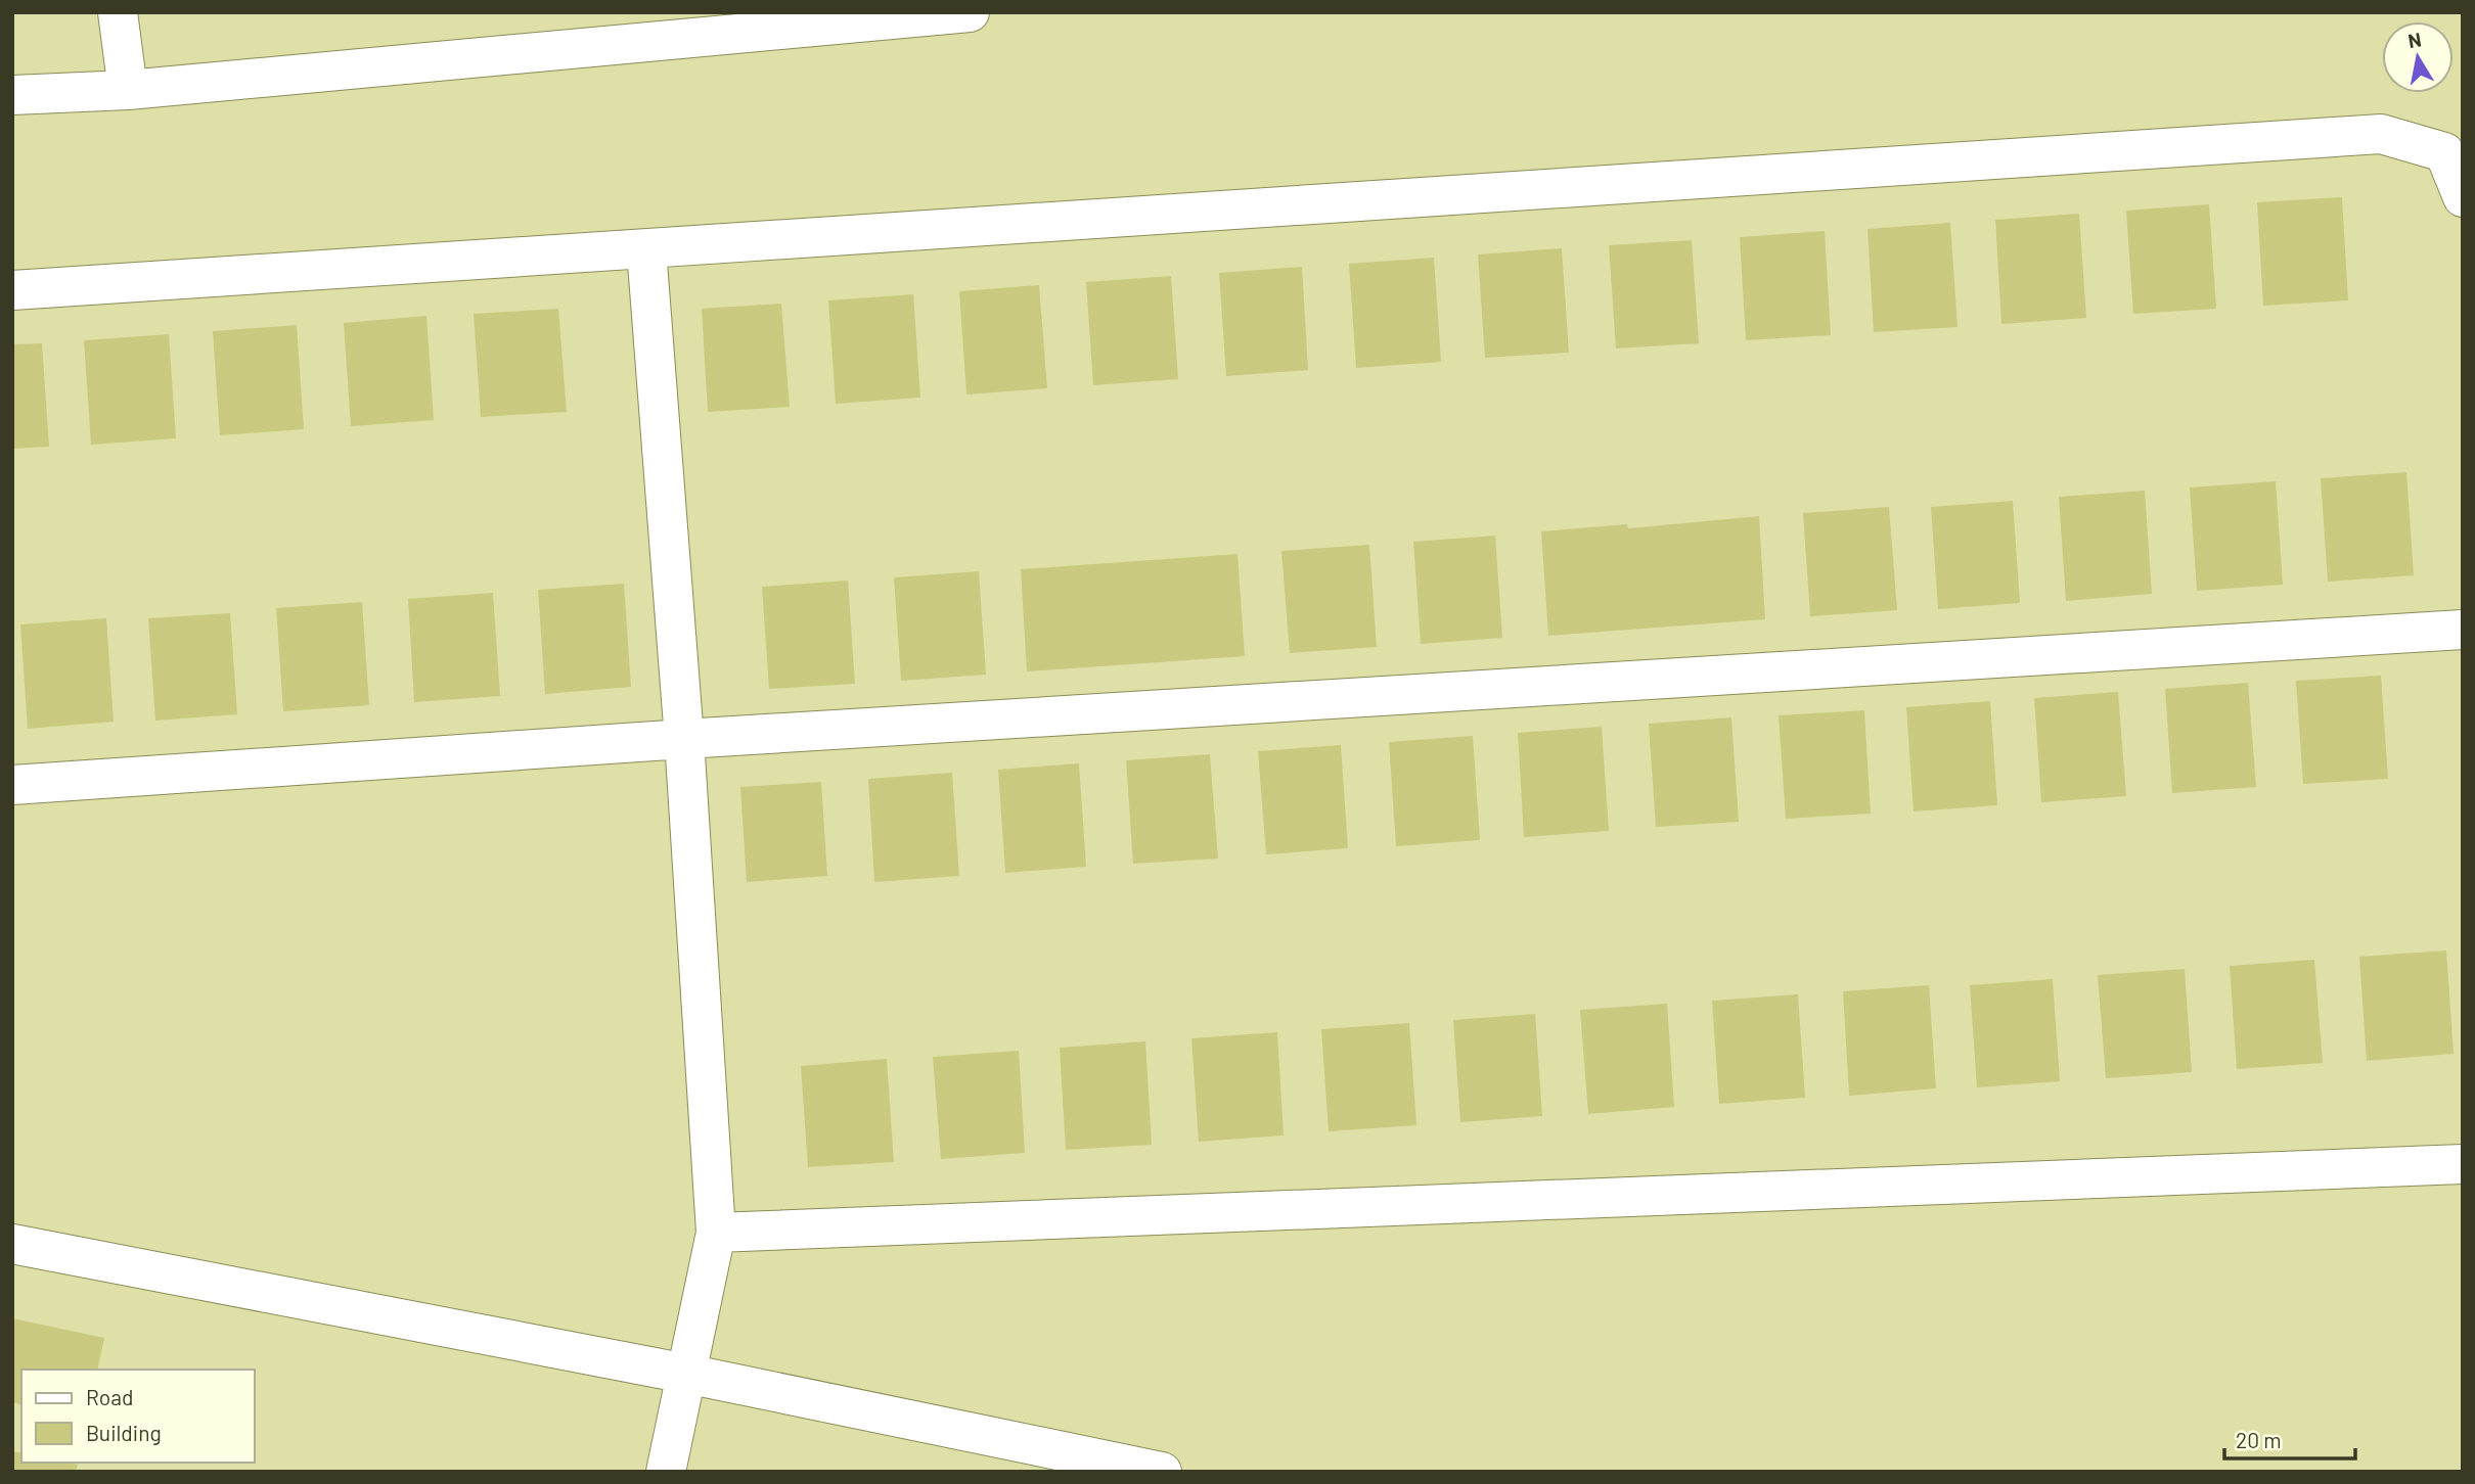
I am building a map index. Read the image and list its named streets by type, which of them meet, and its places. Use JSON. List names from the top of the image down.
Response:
{
  "legend": ["Road", "Building"],
  "scale_bar": "20 m",
  "north": "top"
}
